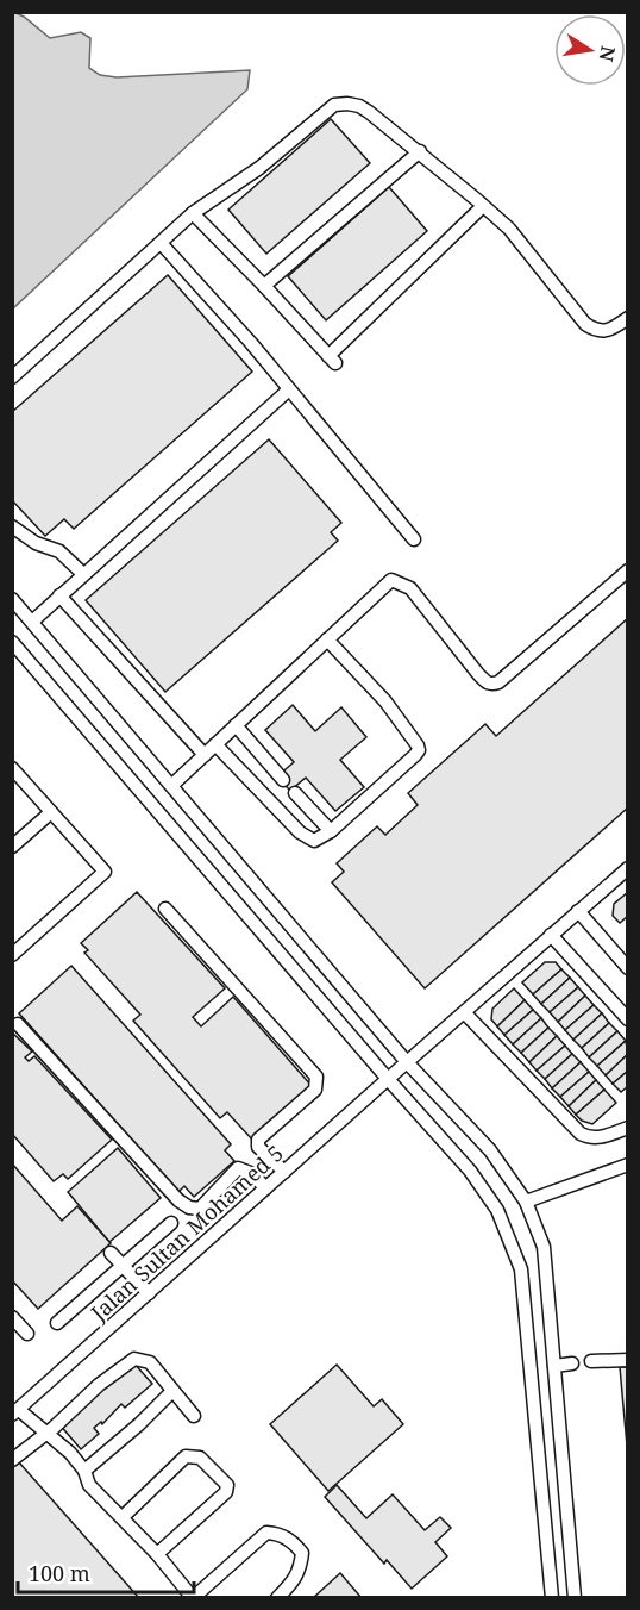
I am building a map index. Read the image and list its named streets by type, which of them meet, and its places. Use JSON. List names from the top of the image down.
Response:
{
  "streets": {
    "street": ["Jalan Sultan Mohamed 5"]
  },
  "scale_bar": "100 m",
  "north": "right"
}
